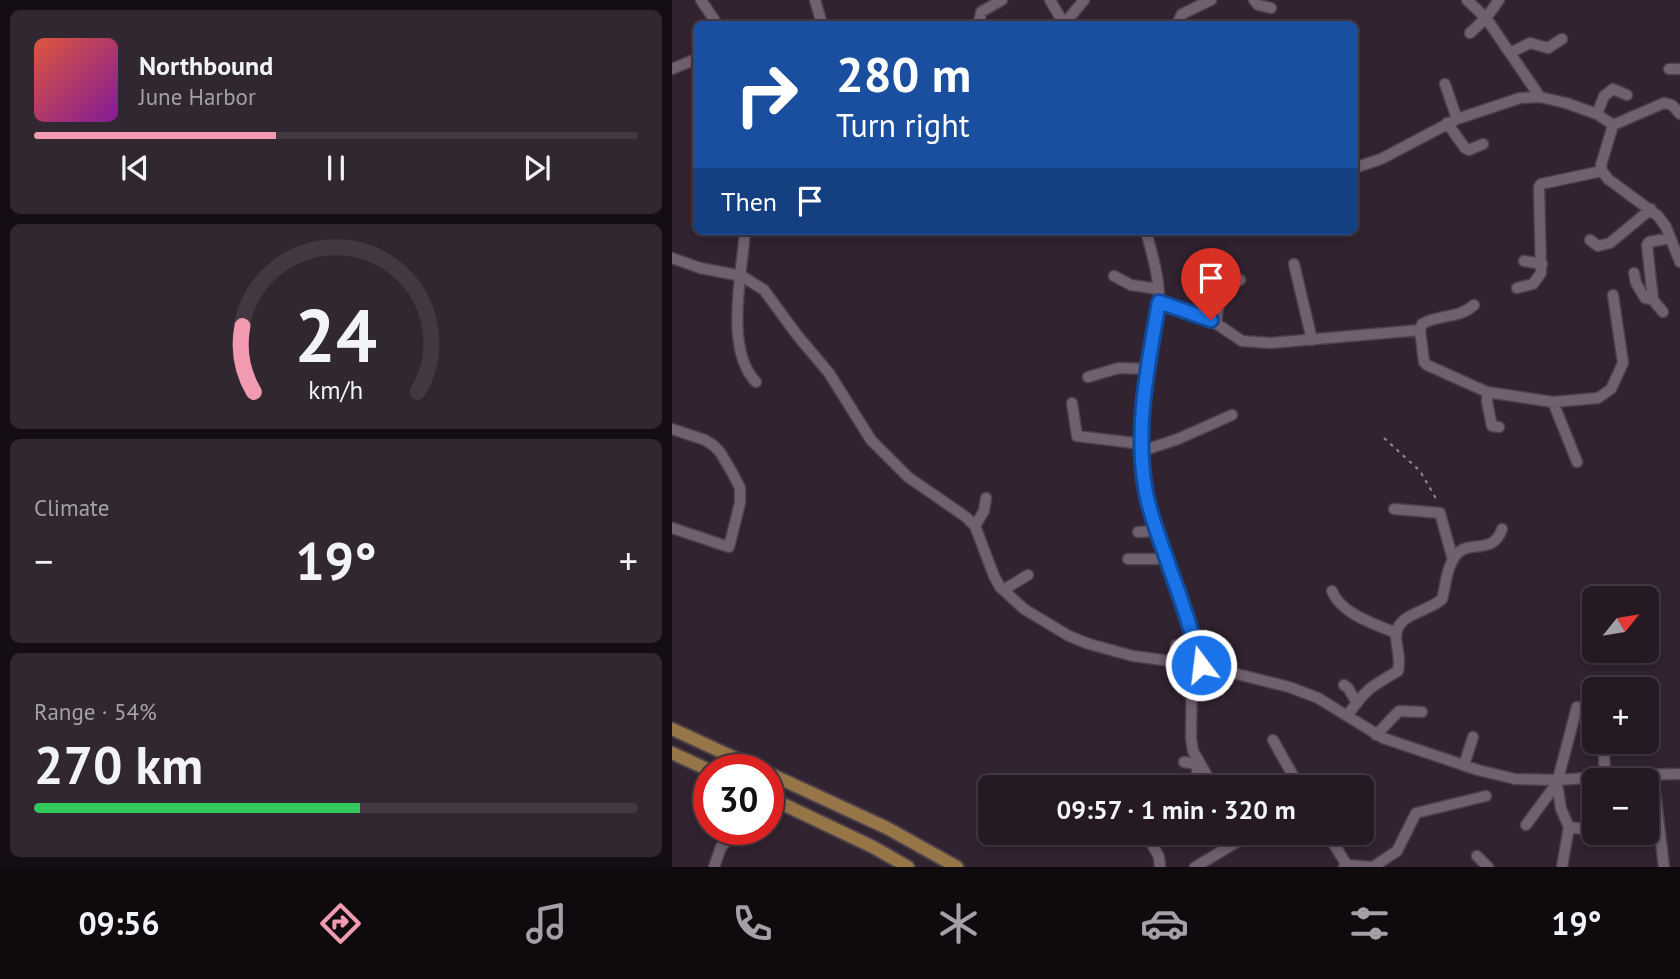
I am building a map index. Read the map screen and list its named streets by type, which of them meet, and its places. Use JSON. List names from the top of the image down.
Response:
{
  "north": "top right",
  "page": {
    "turn": ["280 m", "Turn right"],
    "song": ["Northbound", "June Harbor"],
    "then": "Then",
    "tile": [
      "Climate",
      ["Range · 54%", "270 km"]
    ],
    "heat": ["−", "19°", "+"],
    "map_buttons": ["+", "−"],
    "limit": "30",
    "trip": "09:57 · 1 min · 320 m",
    "tabs": ["09:56", "19°"],
    "gauge": ["24", "km/h"]
  }
}
